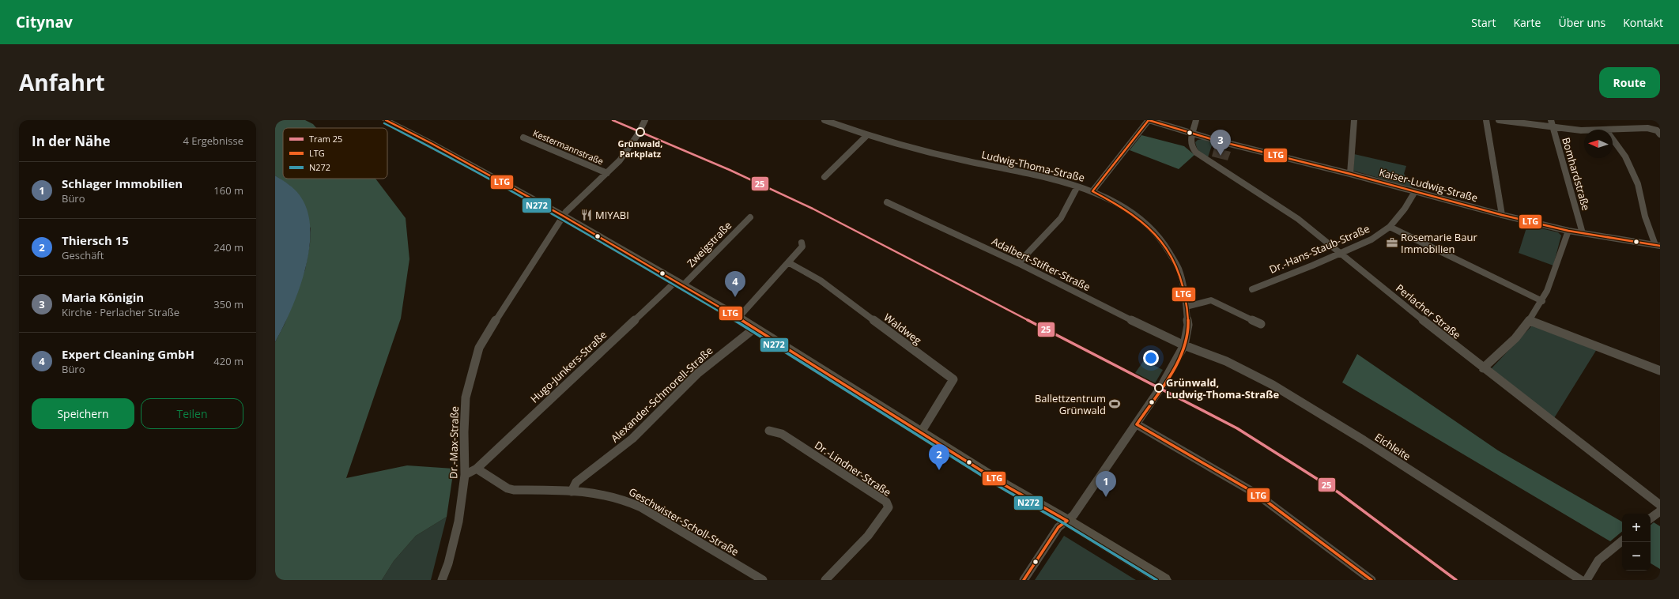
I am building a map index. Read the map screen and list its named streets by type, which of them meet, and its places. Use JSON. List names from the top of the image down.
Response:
{
  "streets": {
    "street": [
      "Kestermannstraße",
      "Ludwig-Thoma-Straße",
      "Bomhardstraße",
      "Kaiser-Ludwig-Straße",
      "Zweigstraße",
      "Dr.-Hans-Staub-Straße",
      "Adalbert-Stifter-Straße",
      "Perlacher Straße",
      "Waldweg",
      "Hugo-Junkers-Straße",
      "Alexander-Schmorell-Straße",
      "Dr.-Max-Straße",
      "Eichleite",
      "Dr.-Lindner-Straße",
      "Geschwister-Scholl-Straße"
    ]
  },
  "crossings": [
    ["Kestermannstraße", "Dr.-Max-Straße"],
    ["Ludwig-Thoma-Straße", "Adalbert-Stifter-Straße"],
    ["Ludwig-Thoma-Straße", "Eichleite"],
    ["Bomhardstraße", "Kaiser-Ludwig-Straße"],
    ["Kaiser-Ludwig-Straße", "Dr.-Hans-Staub-Straße"],
    ["Kaiser-Ludwig-Straße", "Perlacher Straße"],
    ["Zweigstraße", "Hugo-Junkers-Straße"],
    ["Dr.-Hans-Staub-Straße", "Perlacher Straße"],
    ["Adalbert-Stifter-Straße", "Eichleite"],
    ["Hugo-Junkers-Straße", "Geschwister-Scholl-Straße"],
    ["Alexander-Schmorell-Straße", "Geschwister-Scholl-Straße"]
  ],
  "places": {
    "other": ["Grünwald, Parkplatz", "Grünwald, Ludwig-Thoma-Straße"],
    "restaurant": ["MIYABI"],
    "office": ["Rosemarie Baur Immobilien"],
    "sports": ["Ballettzentrum Grünwald"]
  },
  "lines": ["tram line 25", "transit line LTG", "transit line N272"],
  "legend": ["Tram 25", "LTG", "N272"],
  "north": "left",
  "page": {
    "header": "Citynav",
    "nav": [
      "Start",
      "Karte",
      "Über uns",
      "Kontakt"
    ],
    "title": "Anfahrt",
    "buttons": [
      "Route",
      ["Speichern", "Teilen"]
    ],
    "heading": ["In der Nähe", "4 Ergebnisse"],
    "pins": [
      "3",
      "4",
      "2",
      "1"
    ],
    "list": [
      {
        "mark": "1",
        "name": "Schlager Immobilien",
        "note": "Büro",
        "value": "160 m"
      },
      {
        "mark": "2",
        "name": "Thiersch 15",
        "note": "Geschäft",
        "value": "240 m"
      },
      {
        "mark": "3",
        "name": "Maria Königin",
        "note": "Kirche · Perlacher Straße",
        "value": "350 m"
      },
      {
        "mark": "4",
        "name": "Expert Cleaning GmbH",
        "note": "Büro",
        "value": "420 m"
      }
    ],
    "map_buttons": ["+", "−"]
  }
}
